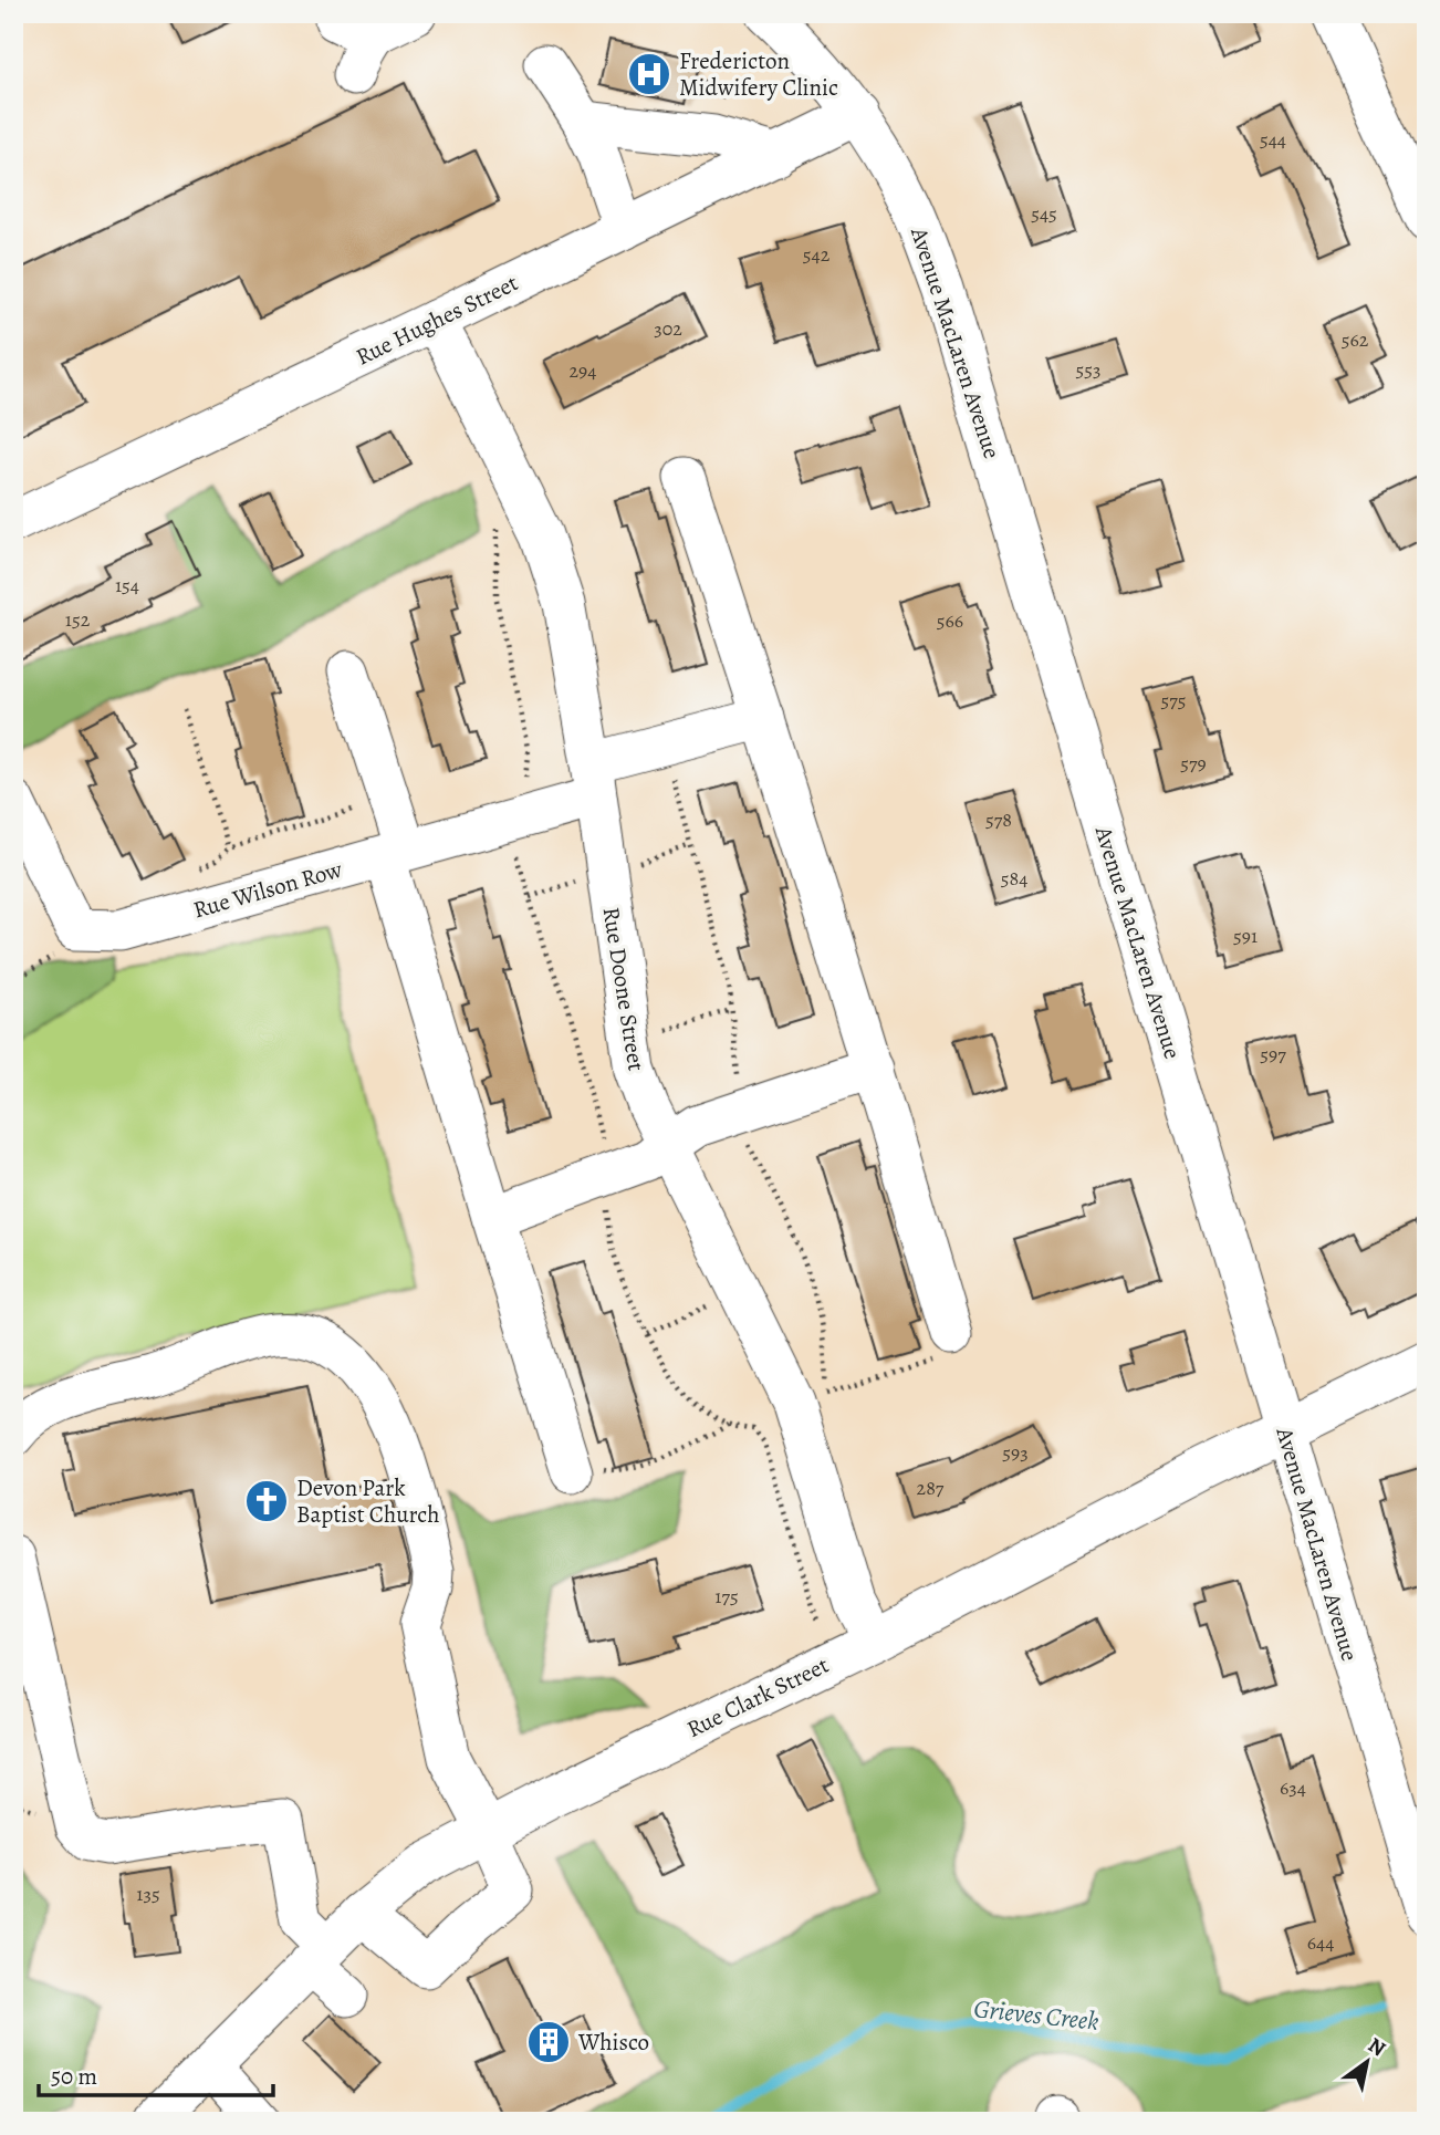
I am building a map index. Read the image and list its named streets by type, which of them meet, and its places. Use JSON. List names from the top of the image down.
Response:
{
  "streets": {
    "street": [
      "Rue Hughes Street",
      "Avenue MacLaren Avenue",
      "Rue Wilson Row",
      "Rue Doone Street",
      "Rue Clark Street"
    ]
  },
  "crossings": [
    ["Rue Hughes Street", "Avenue MacLaren Avenue"],
    ["Rue Hughes Street", "Rue Doone Street"],
    ["Avenue MacLaren Avenue", "Rue Clark Street"],
    ["Rue Wilson Row", "Rue Doone Street"],
    ["Rue Doone Street", "Rue Clark Street"]
  ],
  "water": ["Grieves Creek"],
  "places": {
    "hospital": ["Fredericton Midwifery Clinic"],
    "church": ["Devon Park Baptist Church"],
    "building": ["Whisco"]
  },
  "house_numbers": [
    "544",
    "545",
    "542",
    "302",
    "562",
    "553",
    "294",
    "154",
    "152",
    "566",
    "575",
    "579",
    "578",
    "584",
    "591",
    "597",
    "593",
    "287",
    "175",
    "634",
    "135",
    "644"
  ],
  "scale_bar": "50 m",
  "north": "top right"
}
